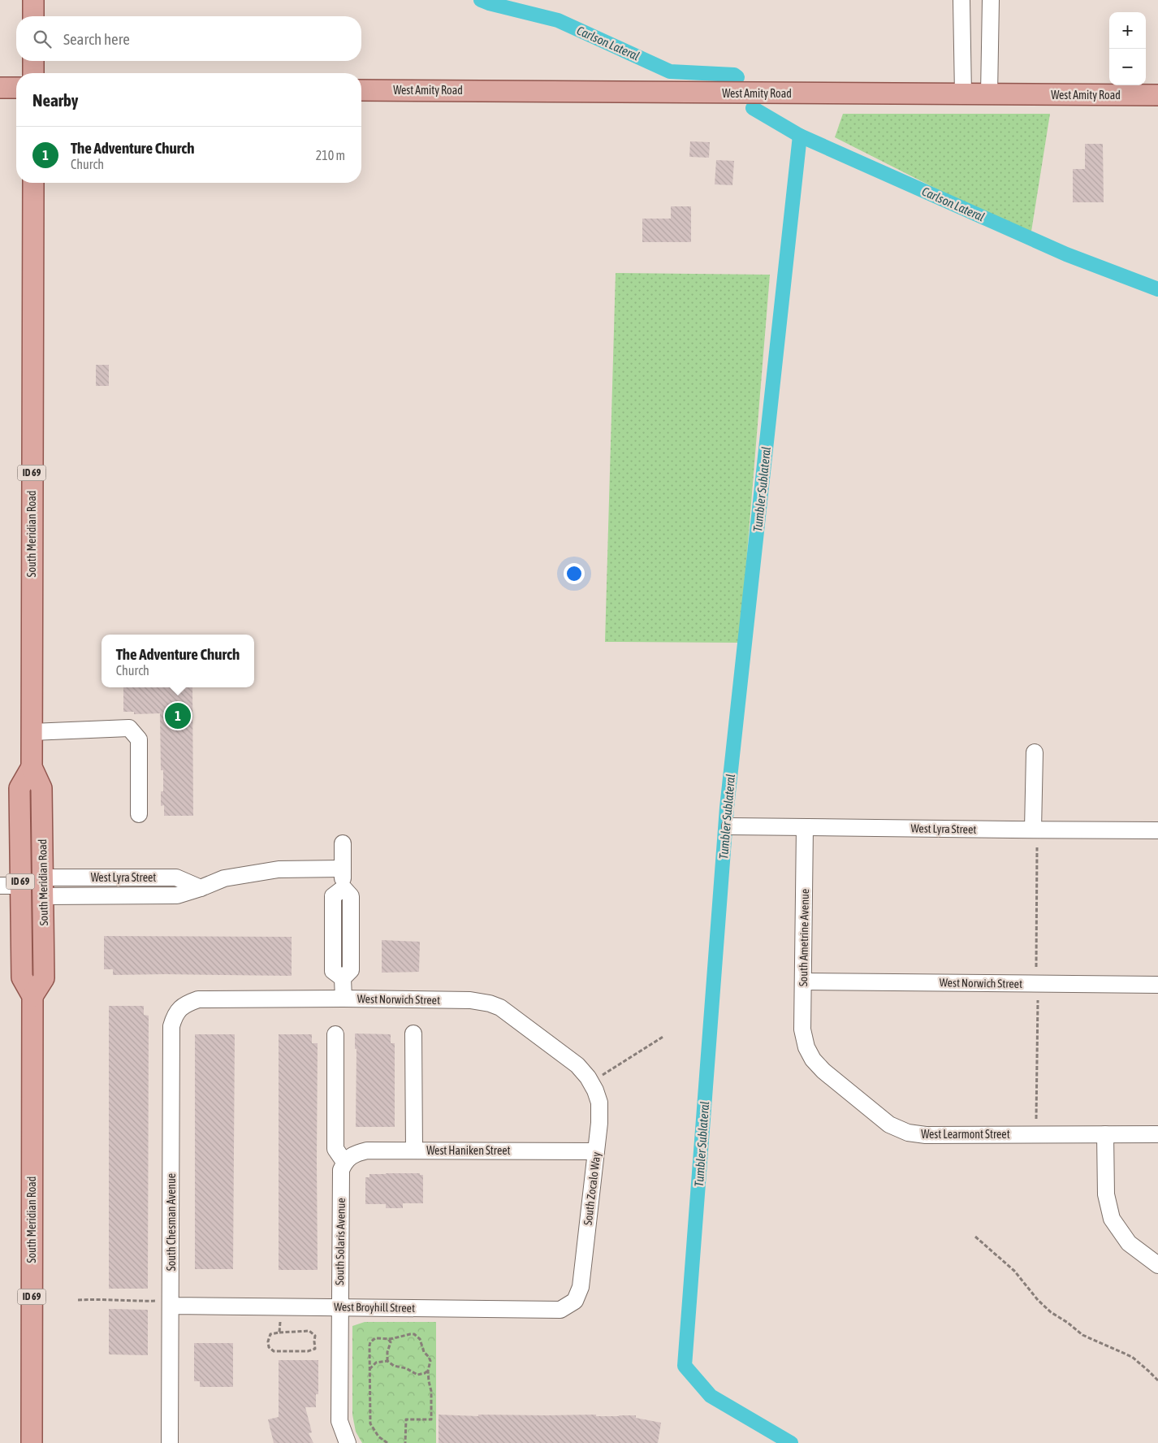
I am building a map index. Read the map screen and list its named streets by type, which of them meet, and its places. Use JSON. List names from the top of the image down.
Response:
{
  "streets": {
    "main road": ["West Amity Road", "ID 69", "South Meridian Road"],
    "street": [
      "West Lyra Street",
      "South Ametrine Avenue",
      "West Norwich Street",
      "West Learmont Street",
      "West Haniken Street",
      "South Zocalo Way",
      "South Chesman Avenue",
      "South Solaris Avenue",
      "West Broyhill Street"
    ]
  },
  "crossings": [
    ["South Meridian Road", "West Lyra Street"],
    ["West Lyra Street", "South Ametrine Avenue"],
    ["South Ametrine Avenue", "West Norwich Street"],
    ["South Ametrine Avenue", "West Learmont Street"],
    ["West Norwich Street", "South Zocalo Way"],
    ["West Norwich Street", "South Chesman Avenue"],
    ["West Haniken Street", "South Zocalo Way"],
    ["West Haniken Street", "South Solaris Avenue"],
    ["South Zocalo Way", "West Broyhill Street"],
    ["South Chesman Avenue", "West Broyhill Street"],
    ["South Solaris Avenue", "West Broyhill Street"]
  ],
  "water": ["Carlson Lateral", "Tumbler Sublateral"],
  "page": {
    "map_buttons": ["+", "−"],
    "search": "Search here",
    "heading": "Nearby",
    "list": [
      {
        "mark": "1",
        "name": "The Adventure Church",
        "note": "Church",
        "value": "210 m"
      }
    ],
    "popup": ["The Adventure Church", "Church"],
    "pins": "1"
  }
}
